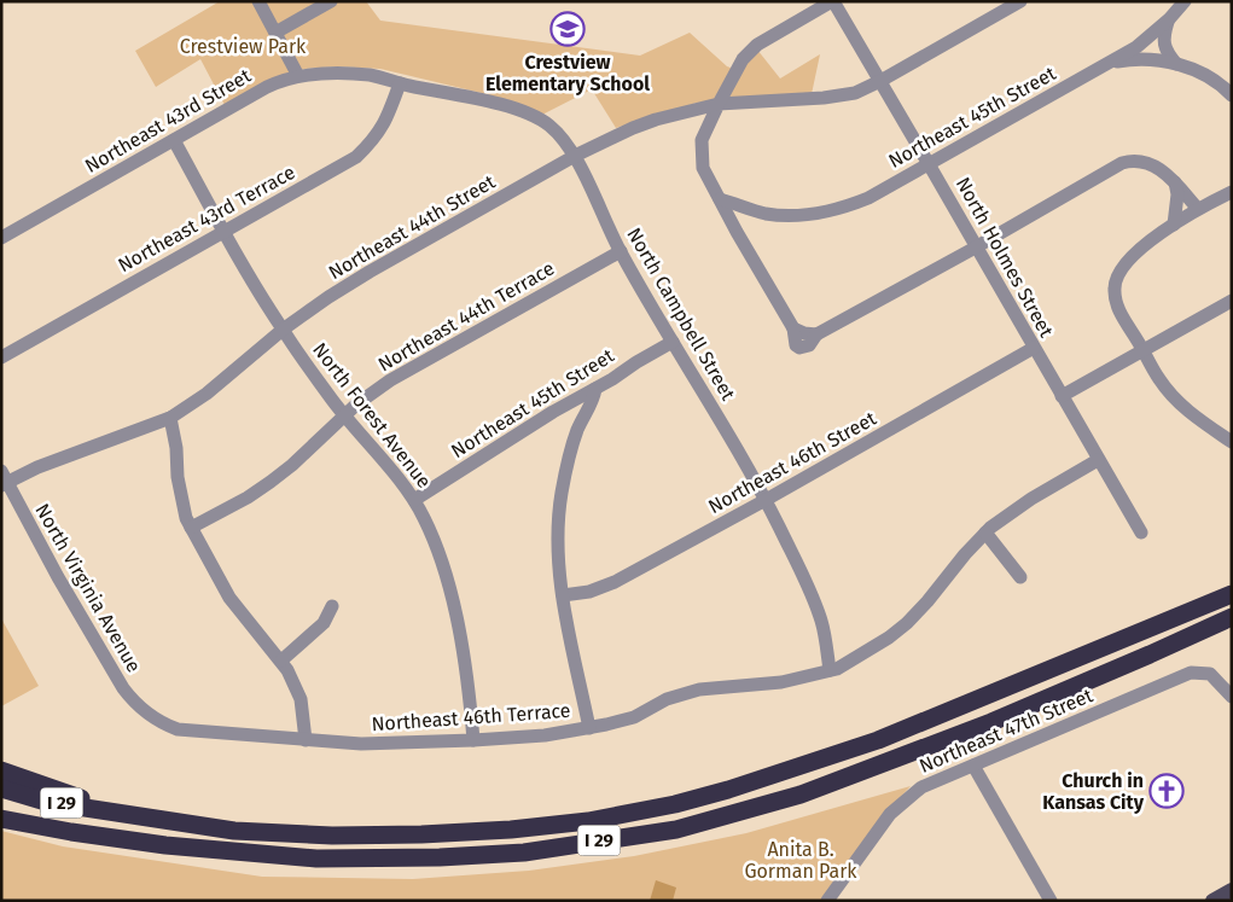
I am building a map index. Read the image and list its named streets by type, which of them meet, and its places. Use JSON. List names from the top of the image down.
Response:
{
  "streets": {
    "highway": ["I 29"],
    "street": [
      "Northeast 45th Street",
      "Northeast 43rd Street",
      "Northeast 43rd Terrace",
      "Northeast 44th Street",
      "North Holmes Street",
      "North Campbell Street",
      "Northeast 44th Terrace",
      "North Forest Avenue",
      "Northeast 46th Street",
      "North Virginia Avenue",
      "Northeast 46th Terrace",
      "Northeast 47th Street"
    ]
  },
  "crossings": [
    ["Northeast 45th Street", "North Holmes Street"],
    ["Northeast 45th Street", "North Campbell Street"],
    ["Northeast 45th Street", "North Forest Avenue"],
    ["Northeast 43rd Street", "Northeast 43rd Terrace"],
    ["Northeast 43rd Street", "North Campbell Street"],
    ["Northeast 43rd Street", "North Forest Avenue"],
    ["Northeast 43rd Terrace", "North Campbell Street"],
    ["Northeast 43rd Terrace", "North Forest Avenue"],
    ["Northeast 44th Street", "North Campbell Street"],
    ["Northeast 44th Street", "North Forest Avenue"],
    ["Northeast 44th Street", "North Virginia Avenue"],
    ["North Holmes Street", "Northeast 46th Street"],
    ["North Holmes Street", "Northeast 46th Terrace"],
    ["North Campbell Street", "Northeast 44th Terrace"],
    ["North Campbell Street", "Northeast 46th Street"],
    ["North Campbell Street", "Northeast 46th Terrace"],
    ["Northeast 44th Terrace", "North Forest Avenue"],
    ["North Forest Avenue", "Northeast 46th Terrace"],
    ["North Virginia Avenue", "Northeast 46th Terrace"]
  ],
  "parks": ["Crestview Park", "Anita B. Gorman Park"],
  "places": {
    "school or university": ["Crestview Elementary School"],
    "church": ["Church in Kansas City"]
  }
}
